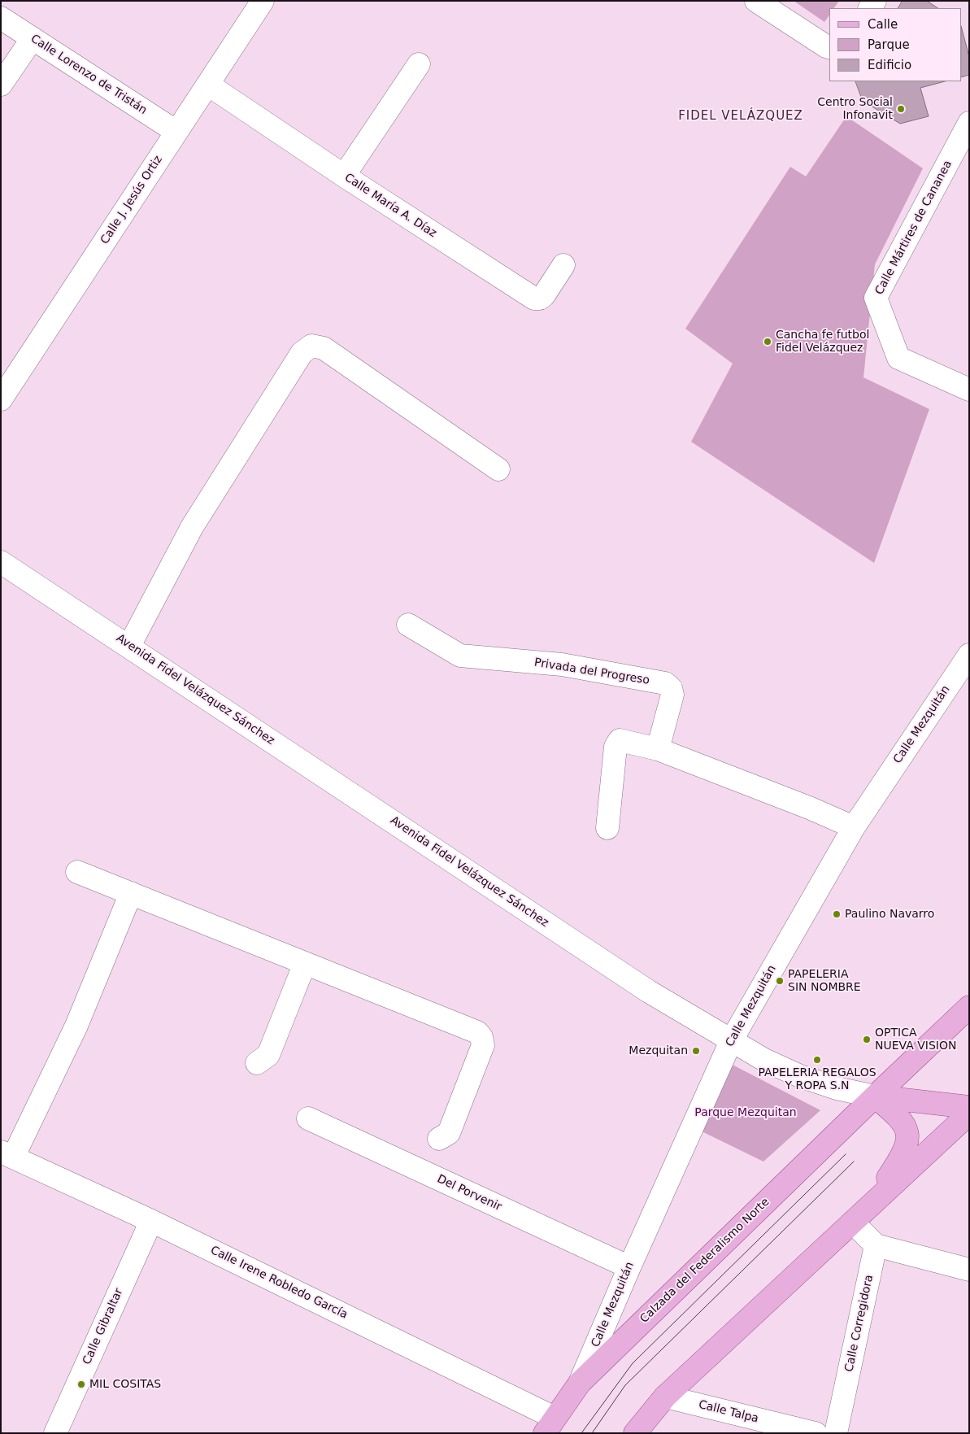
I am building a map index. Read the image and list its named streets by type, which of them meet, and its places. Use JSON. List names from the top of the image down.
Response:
{
  "streets": {
    "main road": ["Avenida Fidel Velázquez Sánchez", "Calzada del Federalismo Norte"],
    "street": [
      "Calle Lorenzo de Tristán",
      "Calle J. Jesús Ortiz",
      "Calle María A. Díaz",
      "Calle Mártires de Cananea",
      "Privada del Progreso",
      "Calle Mezquitán",
      "Del Porvenir",
      "Calle Irene Robledo García",
      "Calle Corregidora",
      "Calle Gibraltar",
      "Calle Talpa"
    ]
  },
  "crossings": [
    ["Calle Lorenzo de Tristán", "Calle J. Jesús Ortiz"],
    ["Calle J. Jesús Ortiz", "Calle María A. Díaz"],
    ["Avenida Fidel Velázquez Sánchez", "Calle Mezquitán"],
    ["Avenida Fidel Velázquez Sánchez", "Calzada del Federalismo Norte"],
    ["Calle Mezquitán", "Del Porvenir"],
    ["Calle Mezquitán", "Calzada del Federalismo Norte"],
    ["Calzada del Federalismo Norte", "Calle Irene Robledo García"],
    ["Calle Irene Robledo García", "Calle Gibraltar"]
  ],
  "districts": ["FIDEL VELÁZQUEZ"],
  "parks": ["Parque Mezquitan"],
  "places": [
    "Centro Social Infonavit",
    "Cancha fe futbol Fidel Velázquez",
    "Paulino Navarro",
    "PAPELERIA SIN NOMBRE",
    "OPTICA NUEVA VISION",
    "Mezquitan",
    "PAPELERIA REGALOS Y ROPA S.N",
    "MIL COSITAS"
  ],
  "legend": ["Calle", "Parque", "Edificio"]
}
